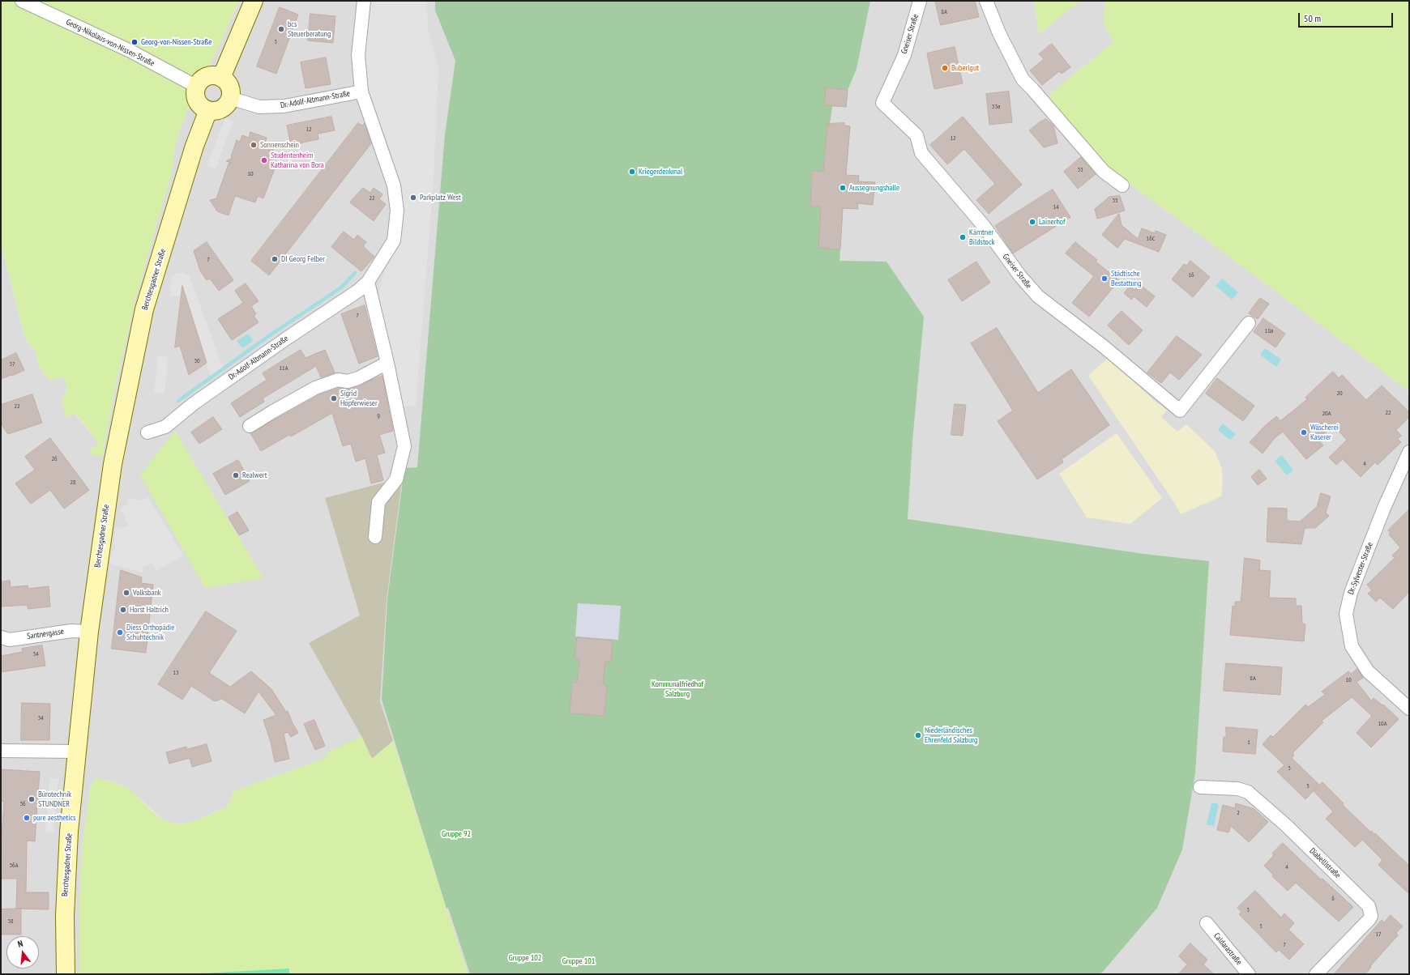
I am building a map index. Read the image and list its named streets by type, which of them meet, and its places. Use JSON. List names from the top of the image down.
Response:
{
  "streets": {
    "main road": ["Berchtesgadner Straße"],
    "street": [
      "Gneiser Straße",
      "Georg-Nikolaus-von-Nissen-Straße",
      "Dr.-Adolf-Altmann-Straße",
      "Dr.-Sylvester-Straße",
      "Santnergasse",
      "Diabellistraße",
      "Caldarastraße"
    ]
  },
  "crossings": [
    ["Georg-Nikolaus-von-Nissen-Straße", "Dr.-Adolf-Altmann-Straße"],
    ["Georg-Nikolaus-von-Nissen-Straße", "Berchtesgadner Straße"],
    ["Dr.-Adolf-Altmann-Straße", "Berchtesgadner Straße"],
    ["Berchtesgadner Straße", "Santnergasse"]
  ],
  "parks": [
    "Kommunalfriedhof Salzburg",
    "Gruppe 92",
    "Gruppe 102",
    "Gruppe 101"
  ],
  "places": [
    "bcs Steuerberatung",
    "Georg-von-Nissen-Straße",
    "Buberlgut",
    "Sonnenschein",
    "Studentenheim Katharina von Bora",
    "Kriegerdenkmal",
    "Aussegnungshalle",
    "Parkplatz West",
    "Lainerhof",
    "Kärntner Bildstock",
    "DI Georg Felber",
    "Städtische Bestattung",
    "Sigrid Hopferwieser",
    "Wäscherei Kaserer",
    "Realwert",
    "Volksbank",
    "Horst Haltrich",
    "Diess Orthopädie Schuhtechnik",
    "Niederländisches Ehrenfeld Salzburg",
    "Bürotechnik STUNDNER",
    "pure aesthetics"
  ],
  "house_numbers": [
    "8A",
    "3",
    "33a",
    "12",
    "12",
    "33",
    "10",
    "22",
    "35",
    "14",
    "16C",
    "7",
    "16",
    "7",
    "18a",
    "30",
    "57",
    "11A",
    "20",
    "22",
    "22",
    "20A",
    "9",
    "26",
    "4",
    "28",
    "34",
    "13",
    "8A",
    "10",
    "34",
    "10A",
    "1",
    "3",
    "5",
    "36",
    "2",
    "36A",
    "4",
    "6",
    "3",
    "38",
    "5",
    "17",
    "7"
  ],
  "scale_bar": "50 m",
  "north": "top"
}
